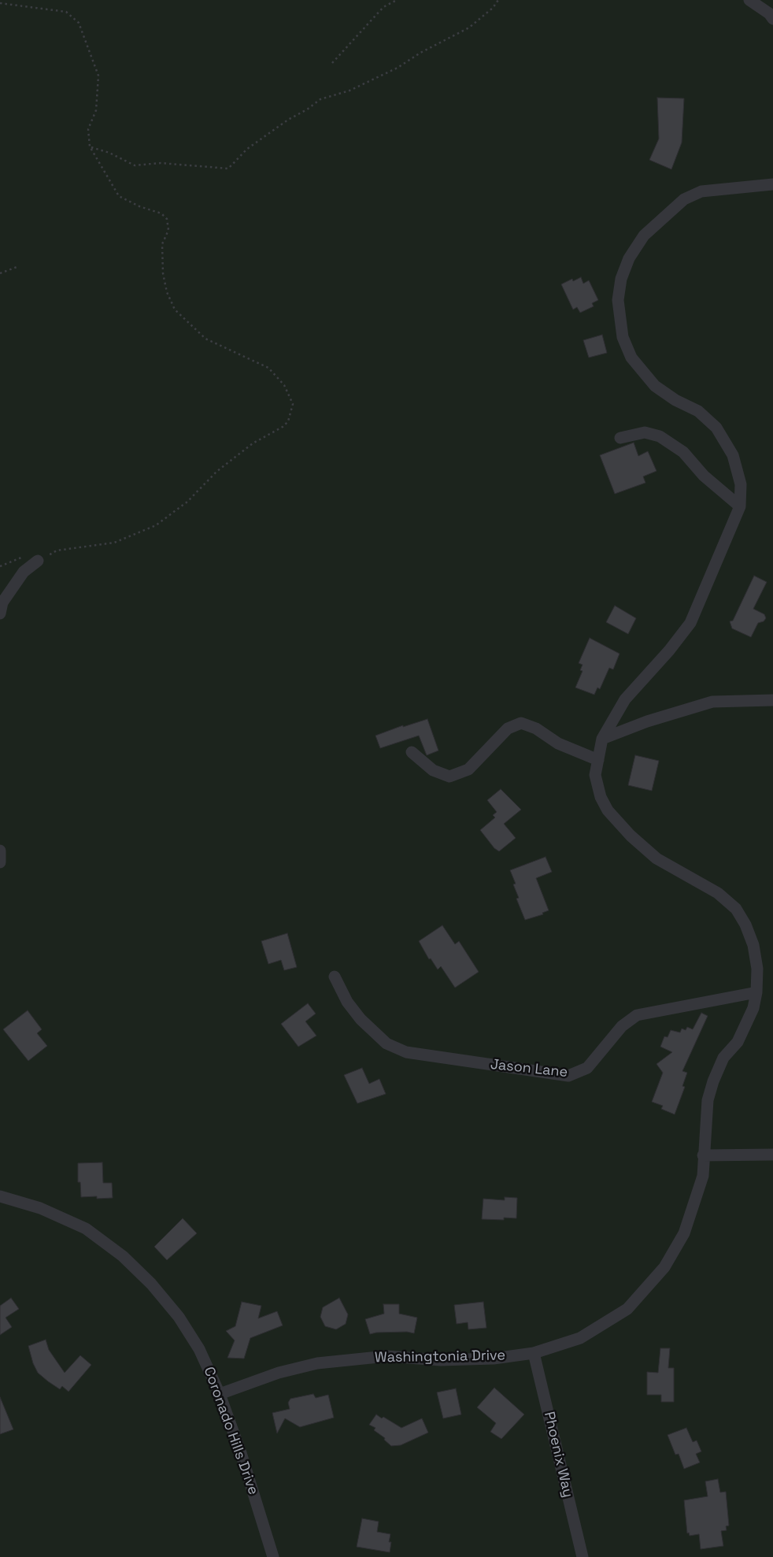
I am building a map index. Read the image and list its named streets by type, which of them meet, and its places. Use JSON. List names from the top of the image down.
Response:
{
  "streets": {
    "street": [
      "Jason Lane",
      "Washingtonia Drive",
      "Coronado Hills Drive",
      "Phoenix Way"
    ]
  },
  "crossings": [
    ["Jason Lane", "Washingtonia Drive"],
    ["Washingtonia Drive", "Coronado Hills Drive"],
    ["Washingtonia Drive", "Phoenix Way"]
  ]
}
